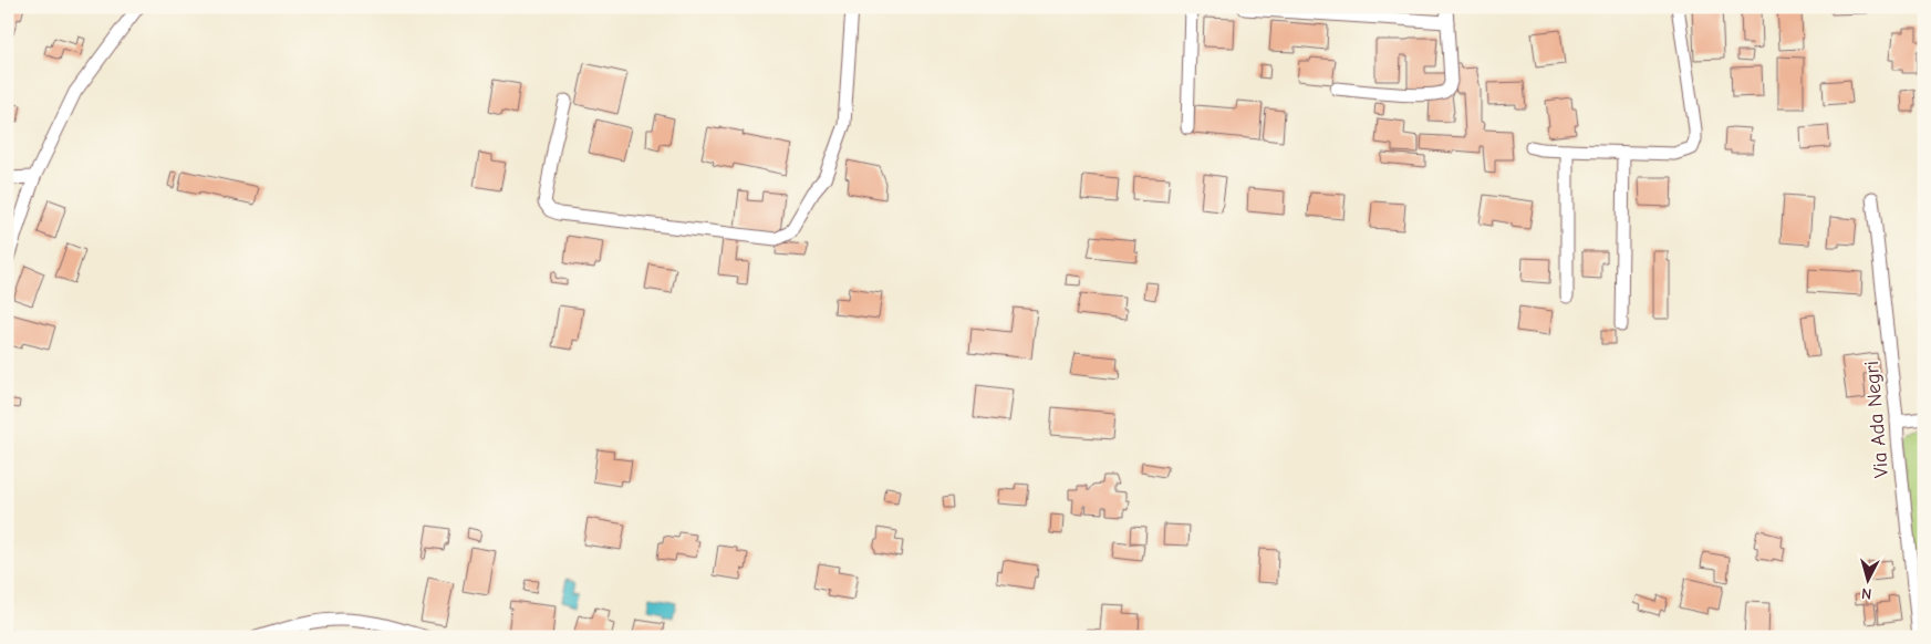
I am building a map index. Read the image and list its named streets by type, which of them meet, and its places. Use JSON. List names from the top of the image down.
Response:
{
  "streets": {
    "street": ["Via Ada Negri"]
  },
  "north": "bottom"
}
